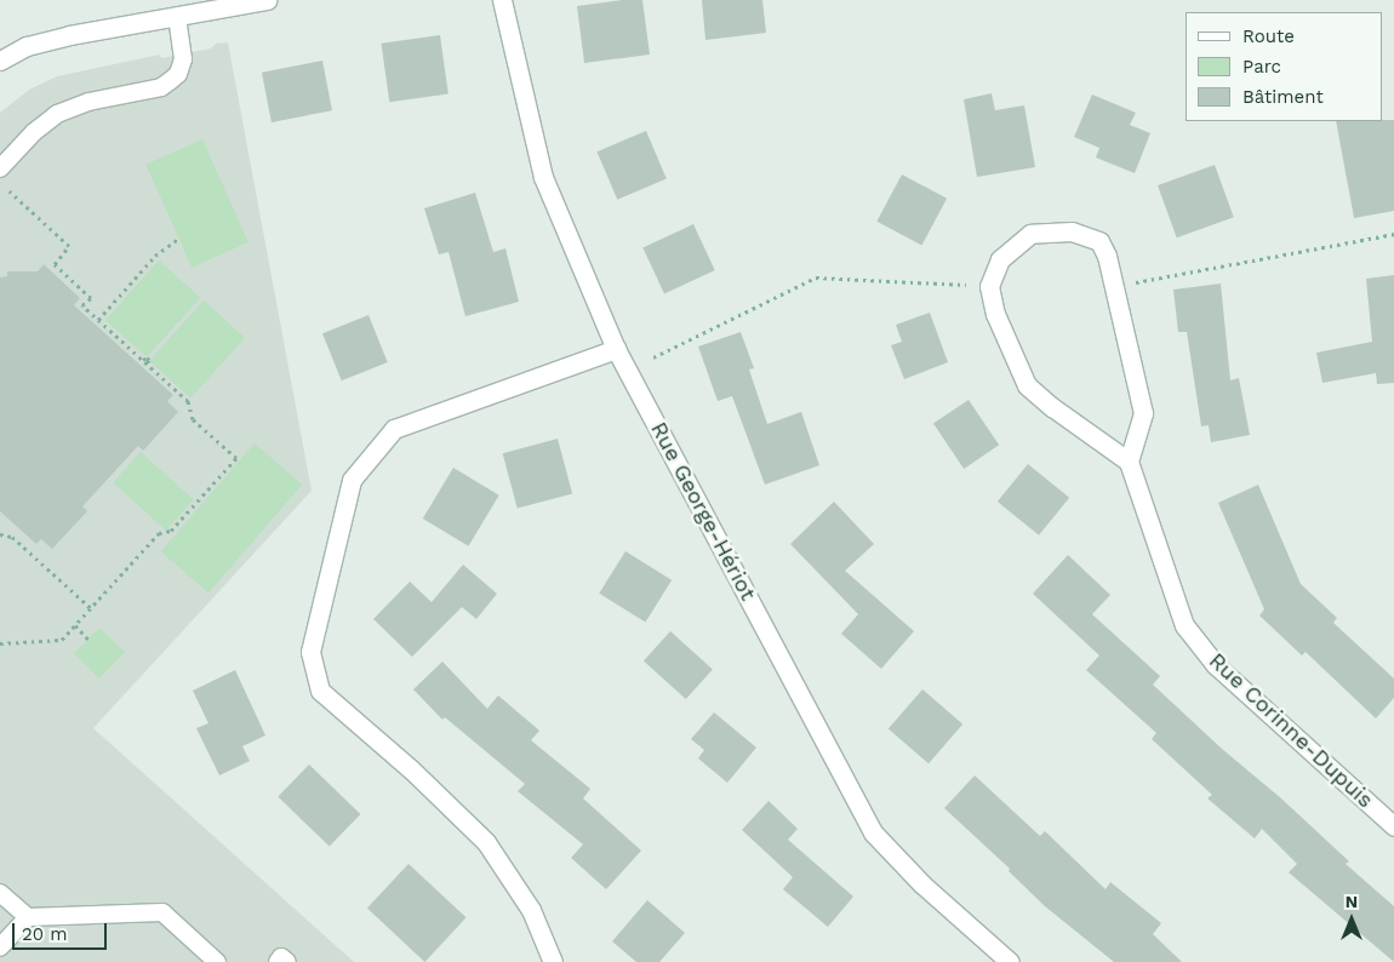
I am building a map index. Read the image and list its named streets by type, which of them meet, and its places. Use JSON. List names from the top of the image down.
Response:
{
  "streets": {
    "street": ["Rue George-Hériot", "Rue Corinne-Dupuis"]
  },
  "legend": ["Route", "Parc", "Bâtiment"],
  "scale_bar": "20 m",
  "north": "top"
}
